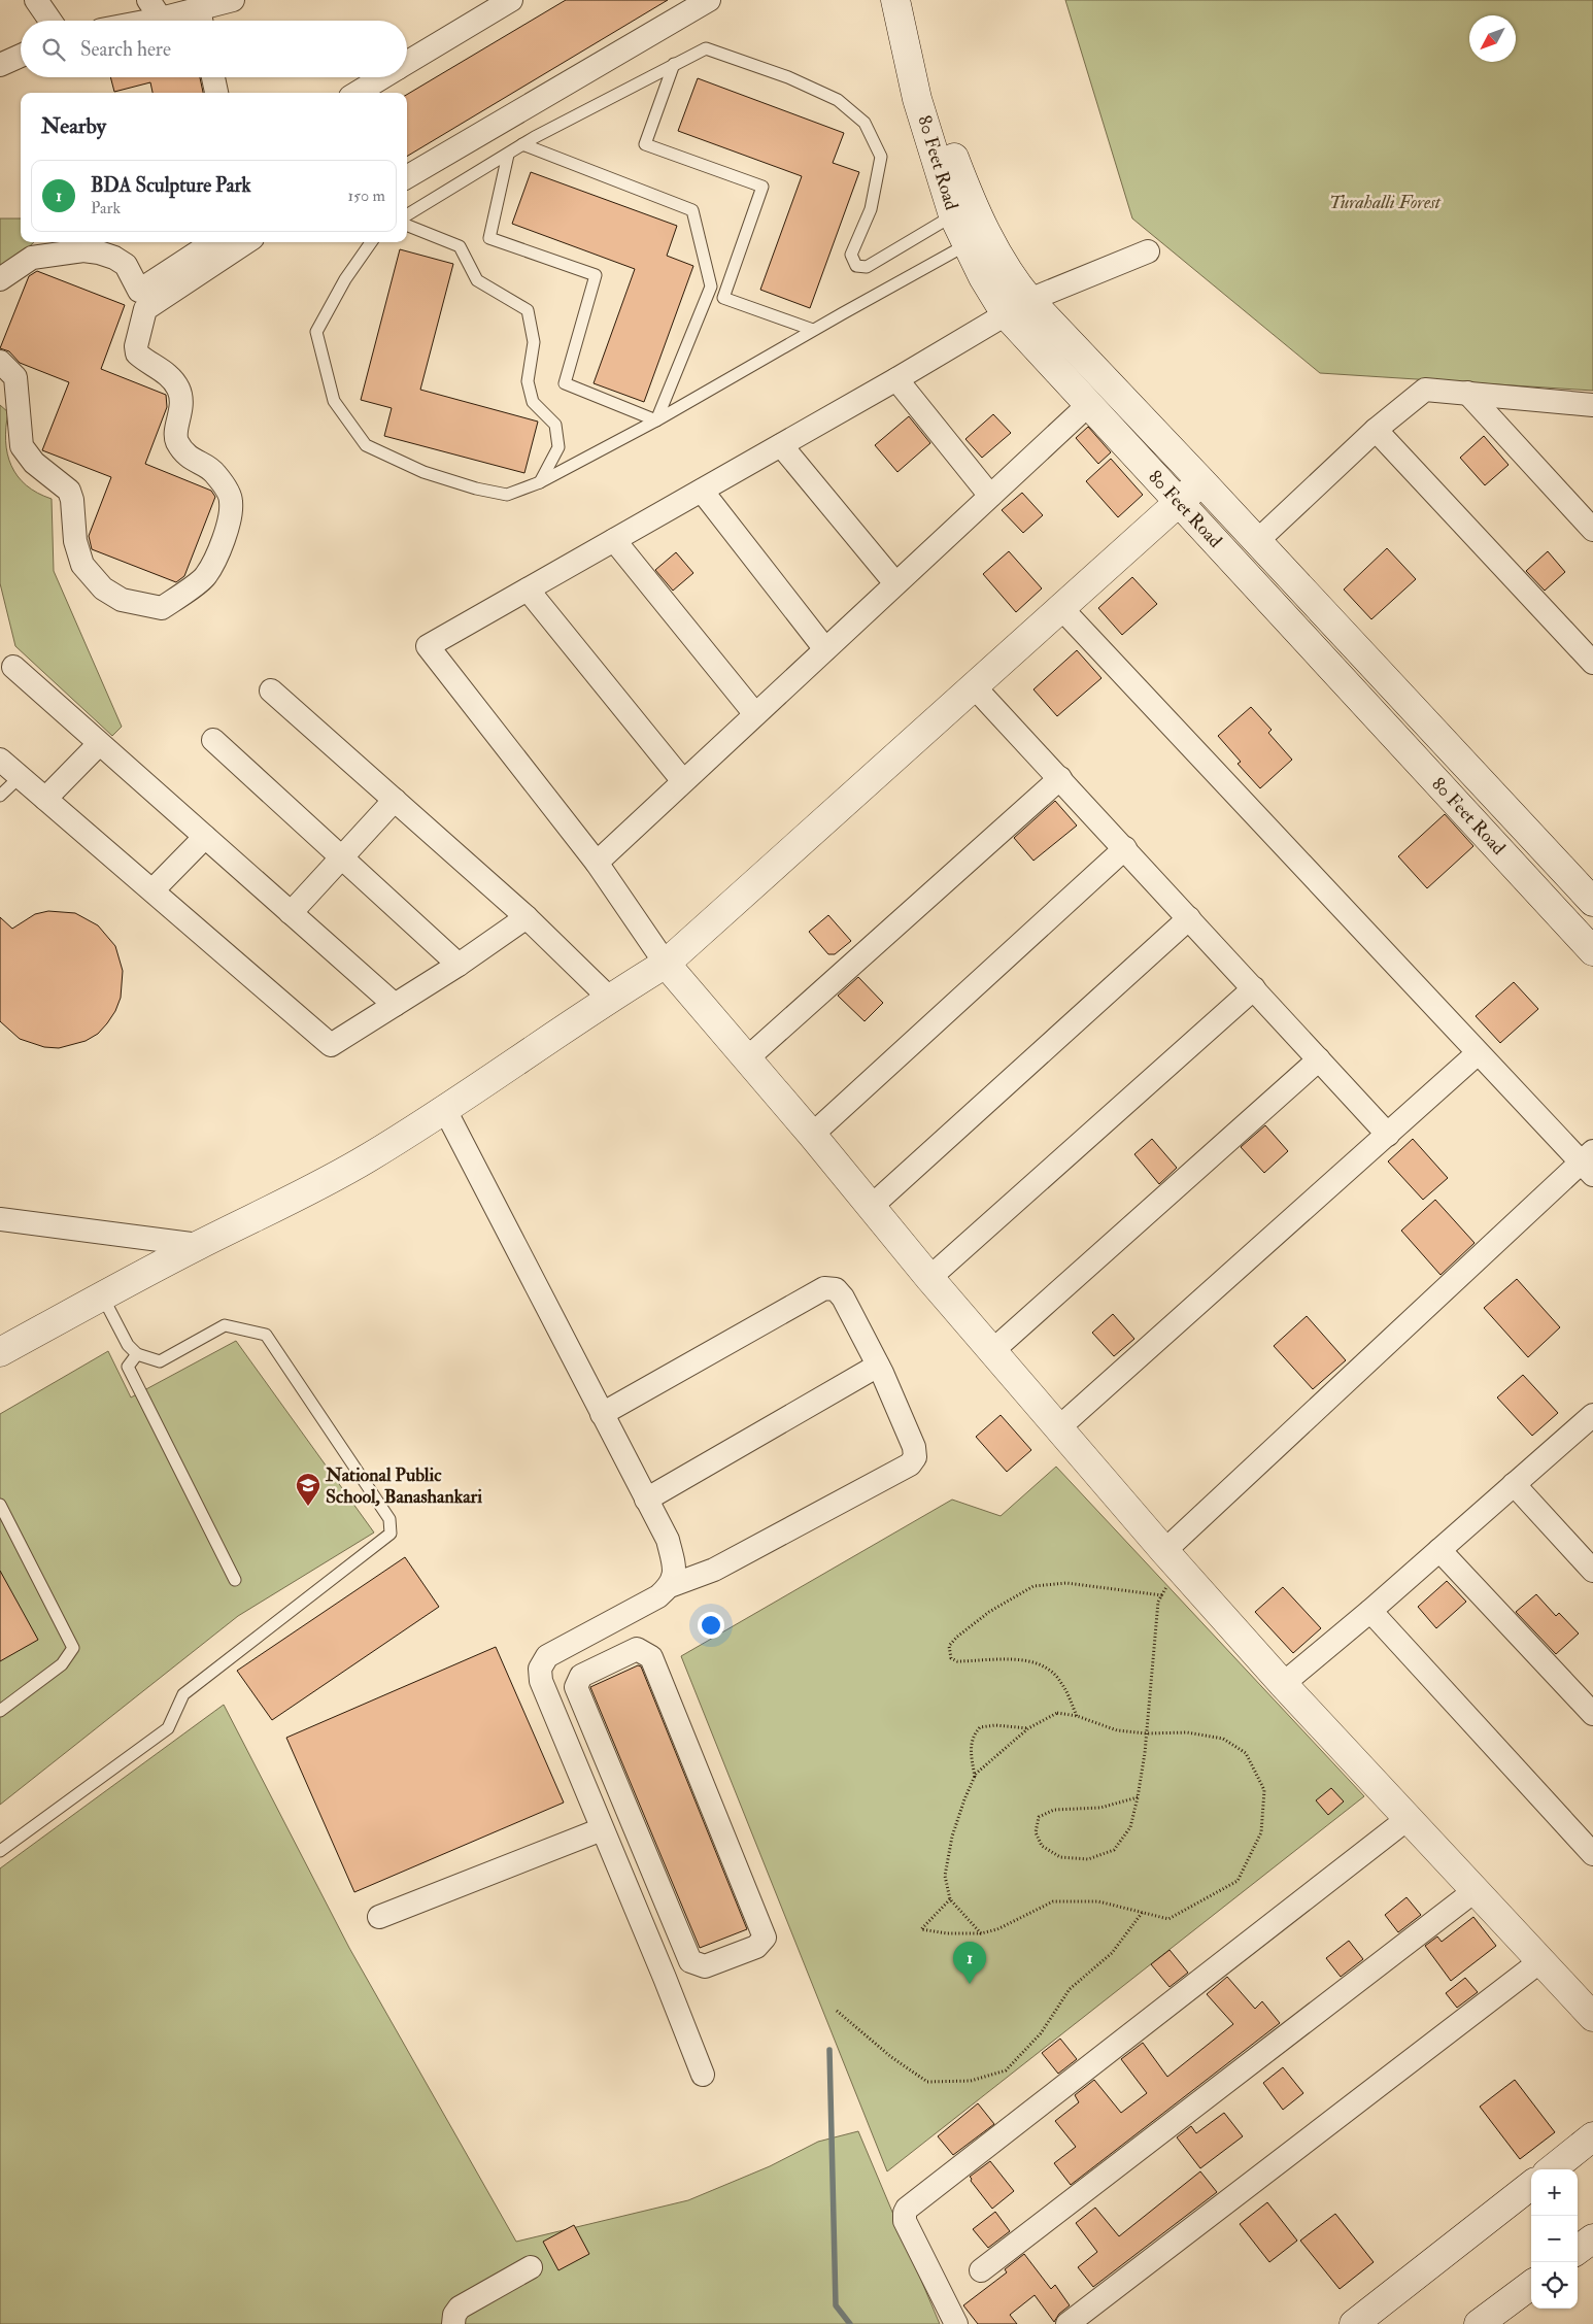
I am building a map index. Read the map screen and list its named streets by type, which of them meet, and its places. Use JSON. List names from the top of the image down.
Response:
{
  "streets": {
    "street": ["80 Feet Road"]
  },
  "parks": ["Turahalli Forest"],
  "places": {
    "school or university": ["National Public School, Banashankari"]
  },
  "north": "bottom left",
  "page": {
    "search": "Search here",
    "heading": "Nearby",
    "list": [
      {
        "mark": "1",
        "name": "BDA Sculpture Park",
        "note": "Park",
        "value": "150 m"
      }
    ],
    "pins": "1",
    "map_buttons": ["+", "−"]
  }
}
